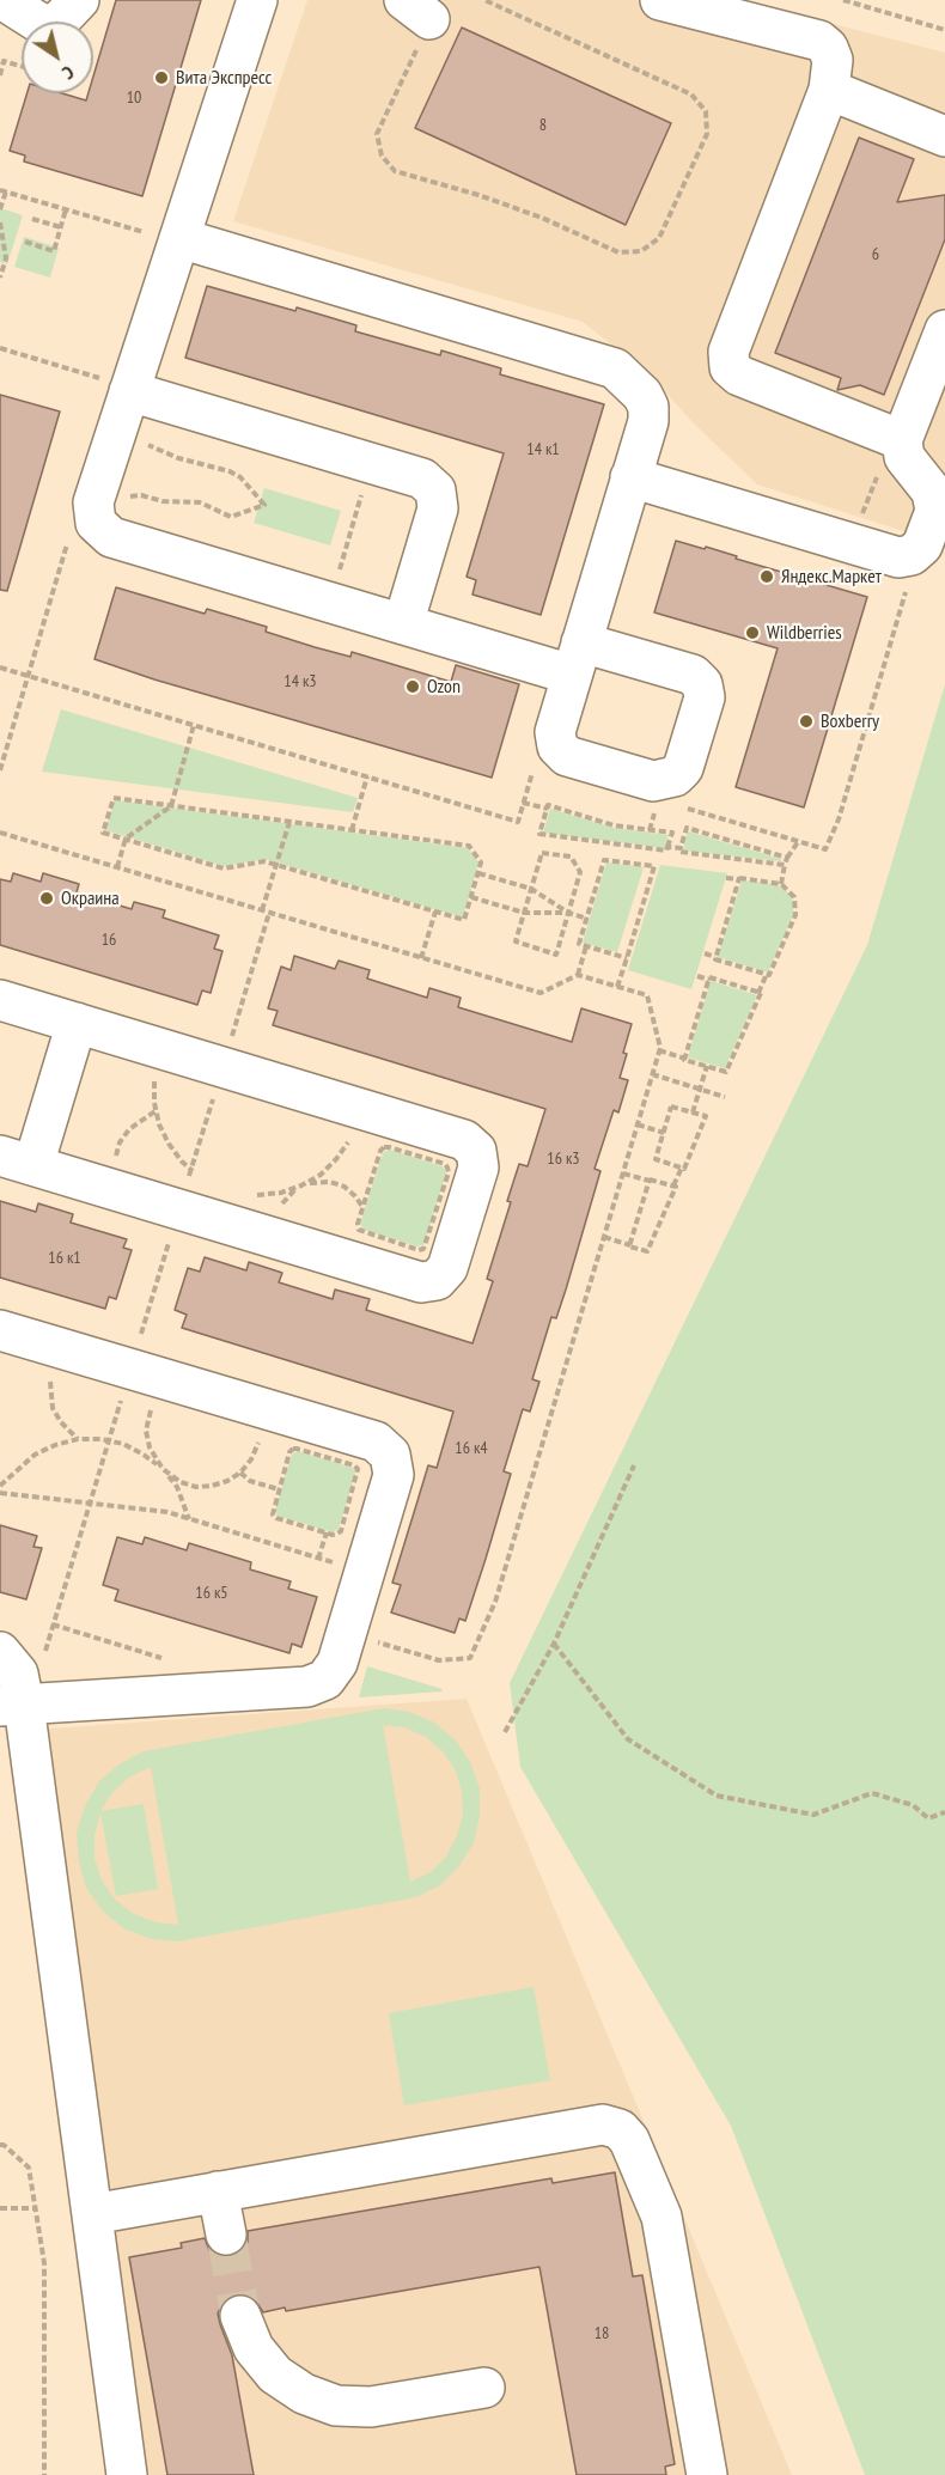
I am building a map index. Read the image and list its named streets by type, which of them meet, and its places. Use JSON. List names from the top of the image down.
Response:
{
  "places": [
    "Вита Экспресс",
    "Яндекс.Маркет",
    "Wildberries",
    "Ozon",
    "Boxberry",
    "Окраина"
  ],
  "house_numbers": [
    "10",
    "8",
    "6",
    "14 к1",
    "14 к3",
    "16",
    "16 к3",
    "16 к1",
    "16 к4",
    "16 к5",
    "18"
  ],
  "north": "bottom right"
}
